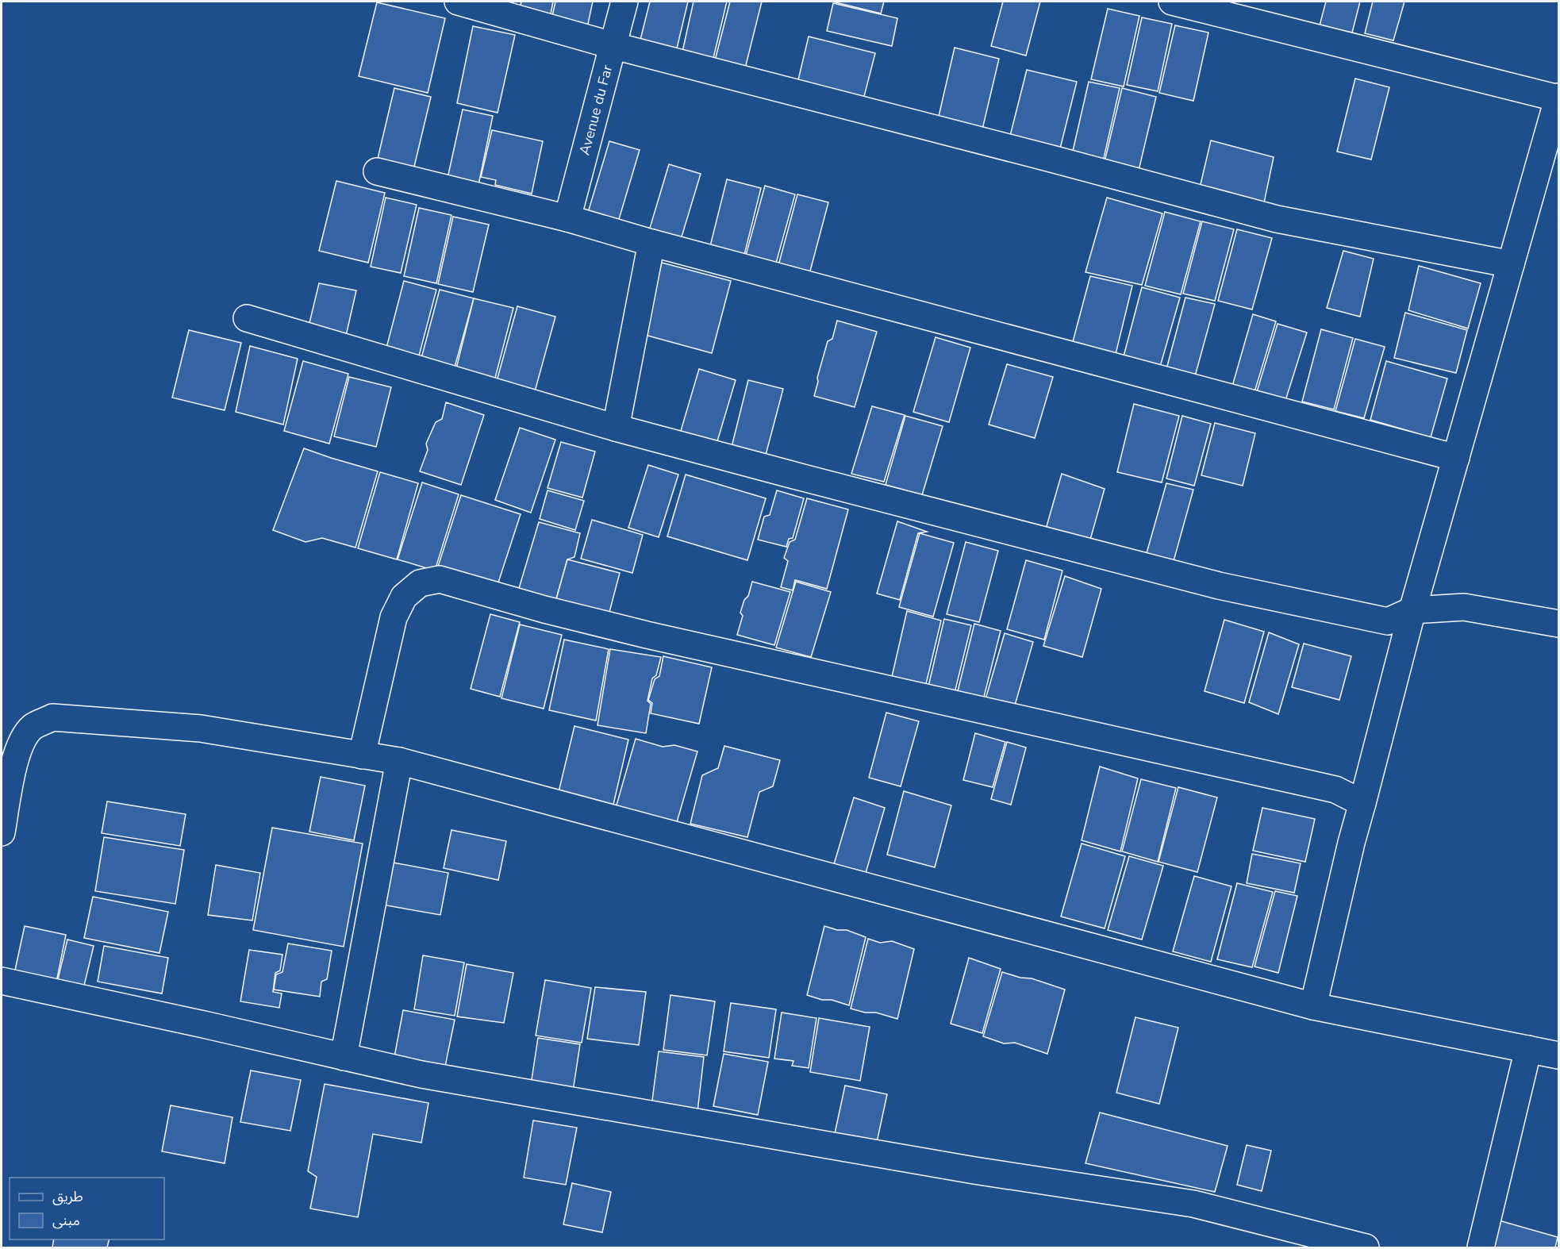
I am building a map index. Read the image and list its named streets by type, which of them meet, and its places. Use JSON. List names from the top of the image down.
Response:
{
  "streets": {
    "street": ["Avenue du Far"]
  },
  "legend": ["طريق", "مبنى"]
}
